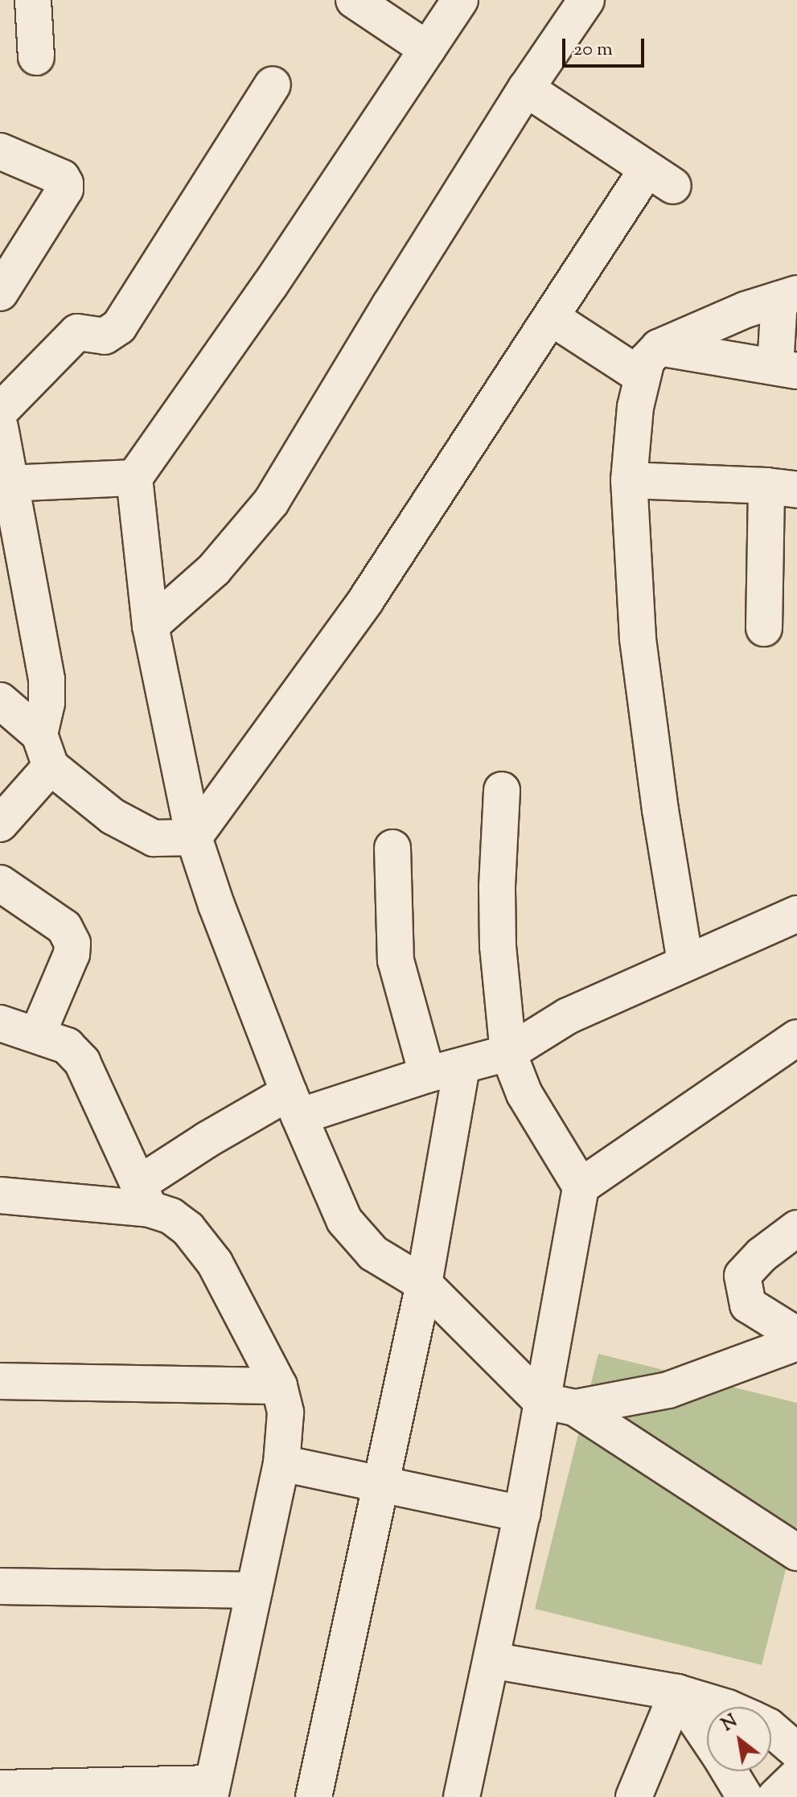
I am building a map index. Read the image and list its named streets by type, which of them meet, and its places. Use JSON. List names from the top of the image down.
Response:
{
  "scale_bar": "20 m",
  "north": "top left"
}
